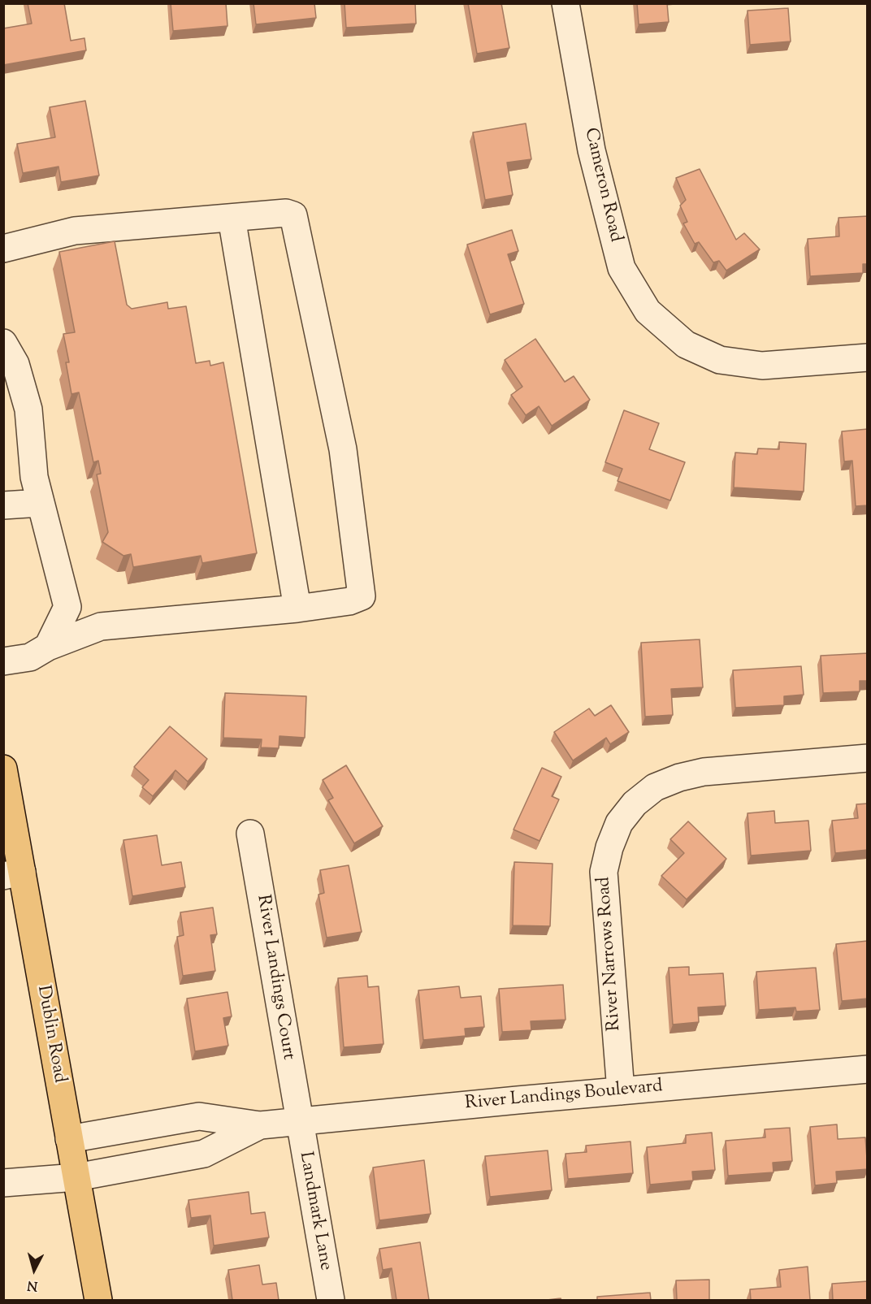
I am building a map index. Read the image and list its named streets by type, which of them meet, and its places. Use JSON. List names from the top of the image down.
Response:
{
  "streets": {
    "main road": ["Dublin Road"],
    "street": [
      "Cameron Road",
      "River Narrows Road",
      "River Landings Court",
      "River Landings Boulevard",
      "Landmark Lane"
    ]
  },
  "crossings": [
    ["River Narrows Road", "River Landings Boulevard"],
    ["River Landings Court", "River Landings Boulevard"],
    ["River Landings Court", "Landmark Lane"],
    ["Dublin Road", "River Landings Boulevard"],
    ["River Landings Boulevard", "Landmark Lane"]
  ],
  "north": "bottom"
}
